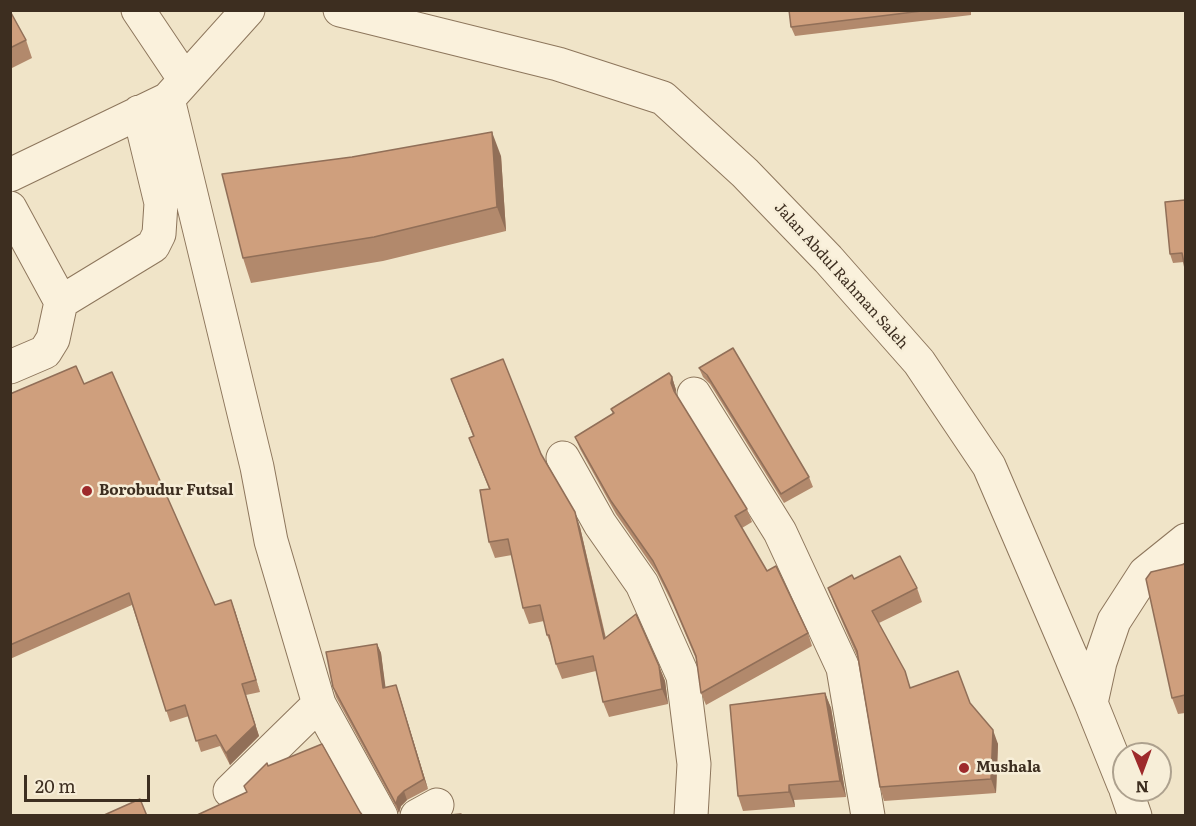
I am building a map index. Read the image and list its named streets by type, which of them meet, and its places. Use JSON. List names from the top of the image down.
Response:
{
  "streets": {
    "street": ["Jalan Abdul Rahman Saleh"]
  },
  "places": ["Borobudur Futsal", "Mushala"],
  "scale_bar": "20 m",
  "north": "bottom"
}
